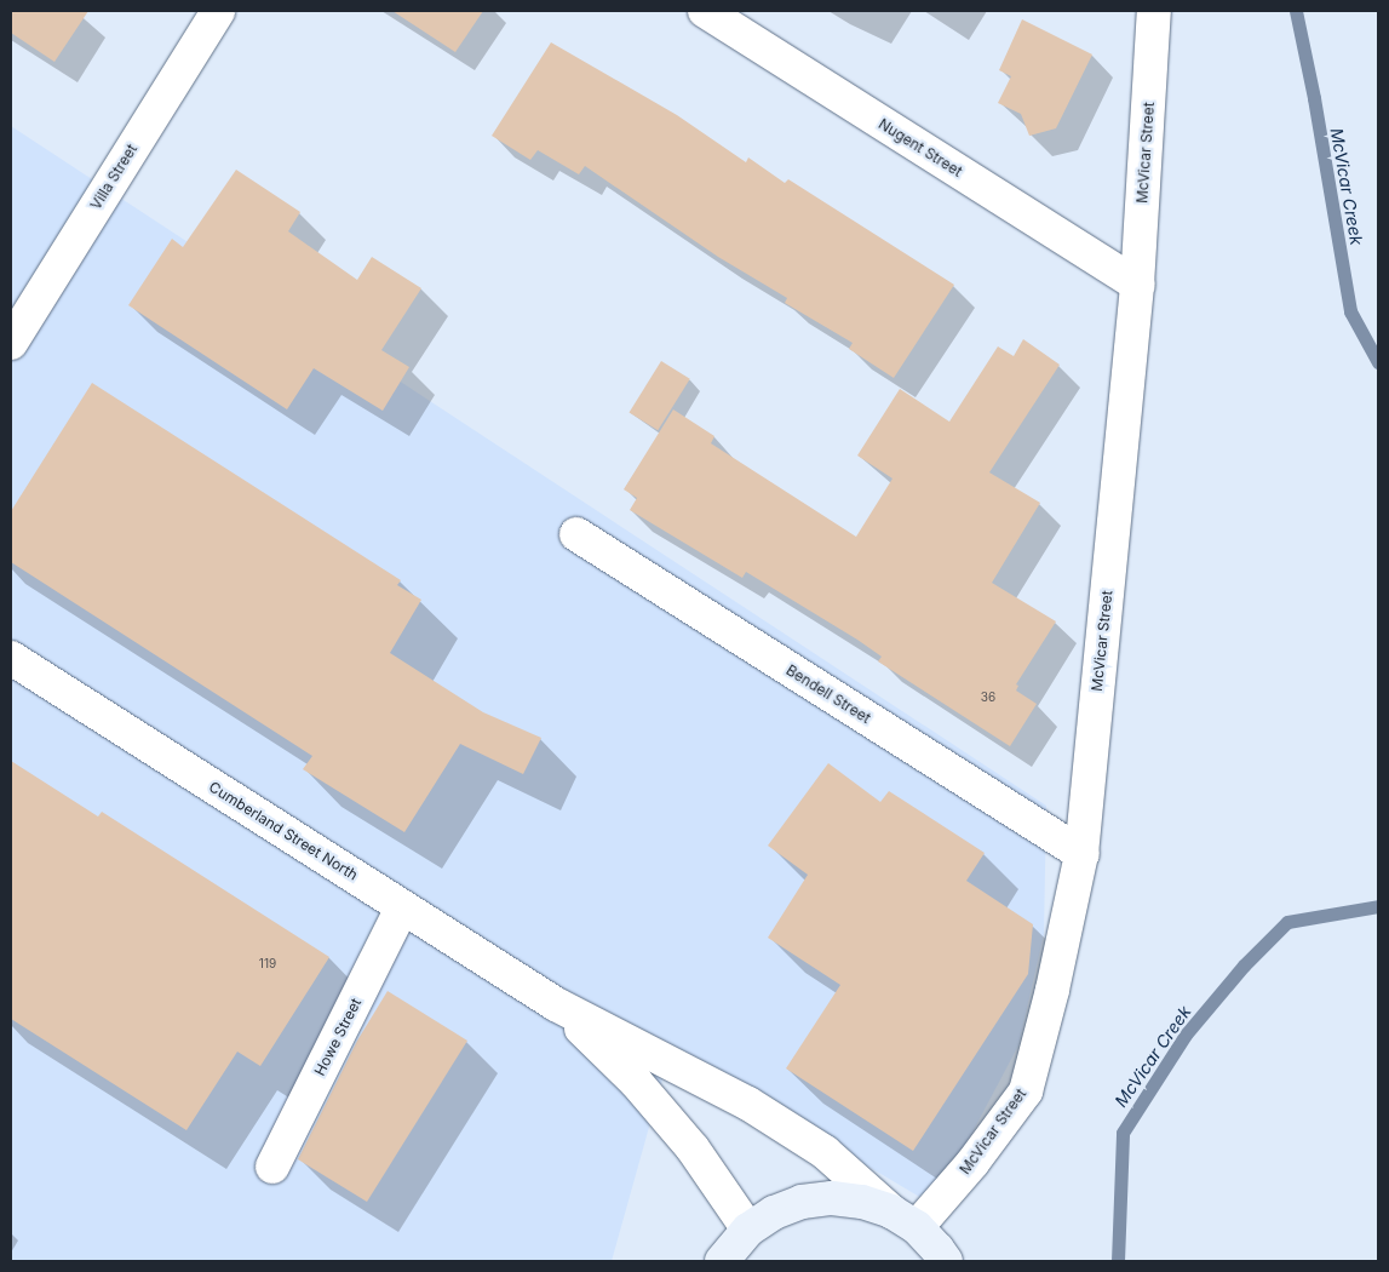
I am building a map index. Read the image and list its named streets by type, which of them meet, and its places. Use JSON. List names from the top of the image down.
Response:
{
  "streets": {
    "street": [
      "Nugent Street",
      "McVicar Street",
      "Villa Street",
      "Bendell Street",
      "Cumberland Street North",
      "Howe Street"
    ]
  },
  "crossings": [
    ["Nugent Street", "McVicar Street"],
    ["McVicar Street", "Bendell Street"],
    ["McVicar Street", "Cumberland Street North"],
    ["Cumberland Street North", "Howe Street"]
  ],
  "water": ["McVicar Creek"],
  "house_numbers": ["36", "119"]
}
